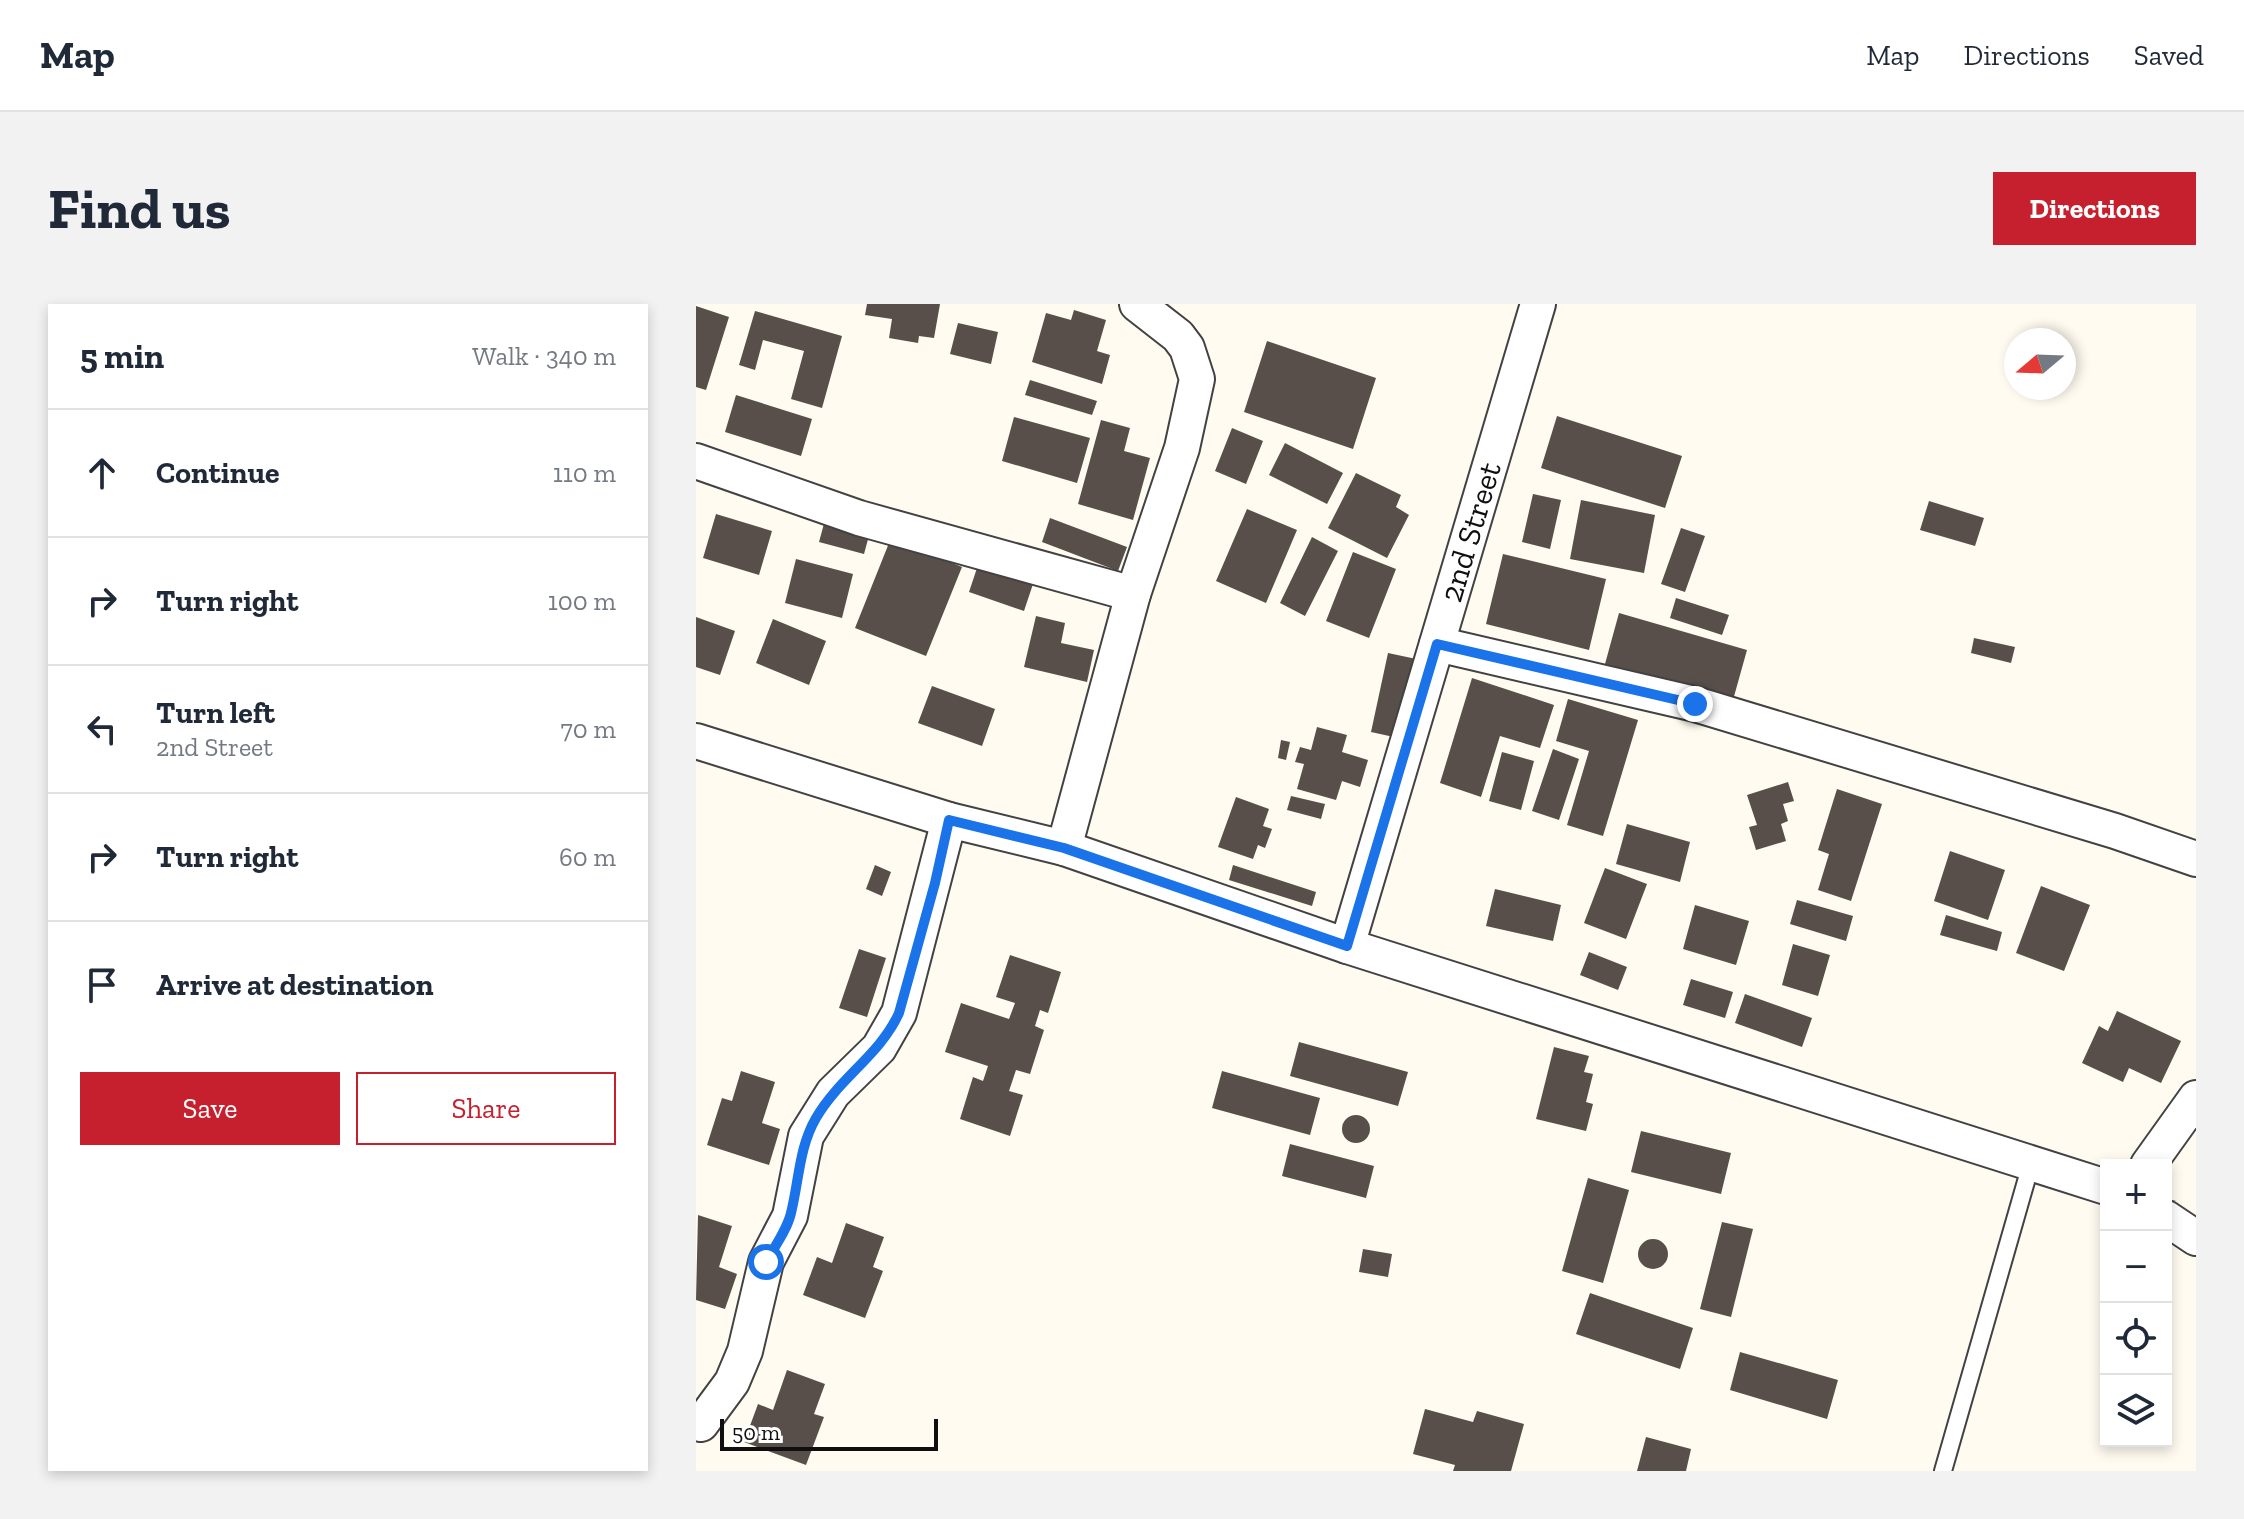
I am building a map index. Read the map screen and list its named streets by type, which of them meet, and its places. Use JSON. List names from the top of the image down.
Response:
{
  "streets": {
    "street": ["2nd Street"]
  },
  "scale_bar": "50 m",
  "north": "left",
  "page": {
    "header": "Map",
    "nav": ["Map", "Directions", "Saved"],
    "buttons": [
      "Directions",
      ["Save", "Share"]
    ],
    "title": "Find us",
    "heading": ["5 min", "Walk · 340 m"],
    "list": [
      ["Continue", "110 m"],
      ["Turn right", "100 m"],
      ["Turn left", "2nd Street", "70 m"],
      ["Turn right", "60 m"],
      "Arrive at destination"
    ],
    "map_buttons": ["+", "−"],
    "scale": "50 m"
  }
}
